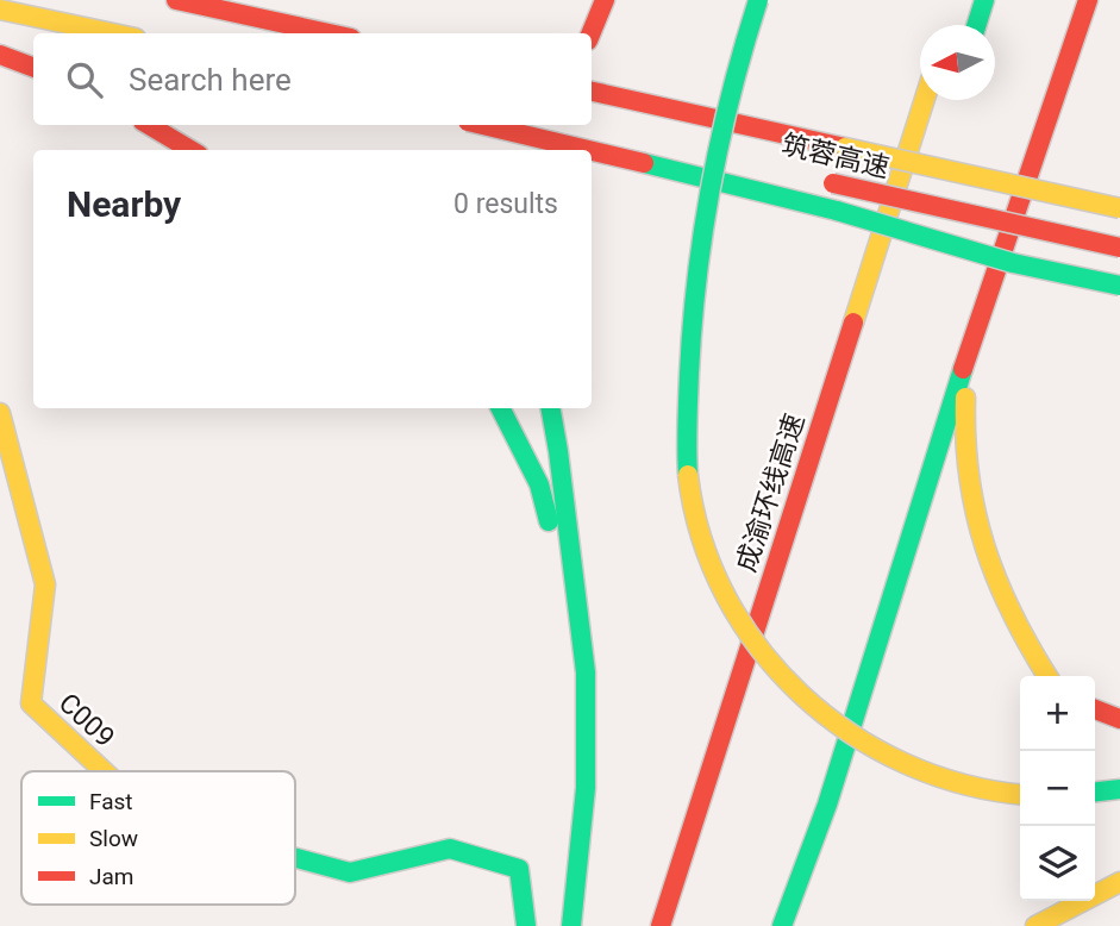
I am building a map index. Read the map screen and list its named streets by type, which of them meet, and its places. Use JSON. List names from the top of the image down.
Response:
{
  "streets": {
    "main road": ["筑蓉高速", "成渝环线高速", "C009"]
  },
  "legend": ["Fast", "Slow", "Jam"],
  "north": "left",
  "page": {
    "search": "Search here",
    "heading": ["Nearby", "0 results"],
    "map_buttons": ["+", "−"]
  }
}
